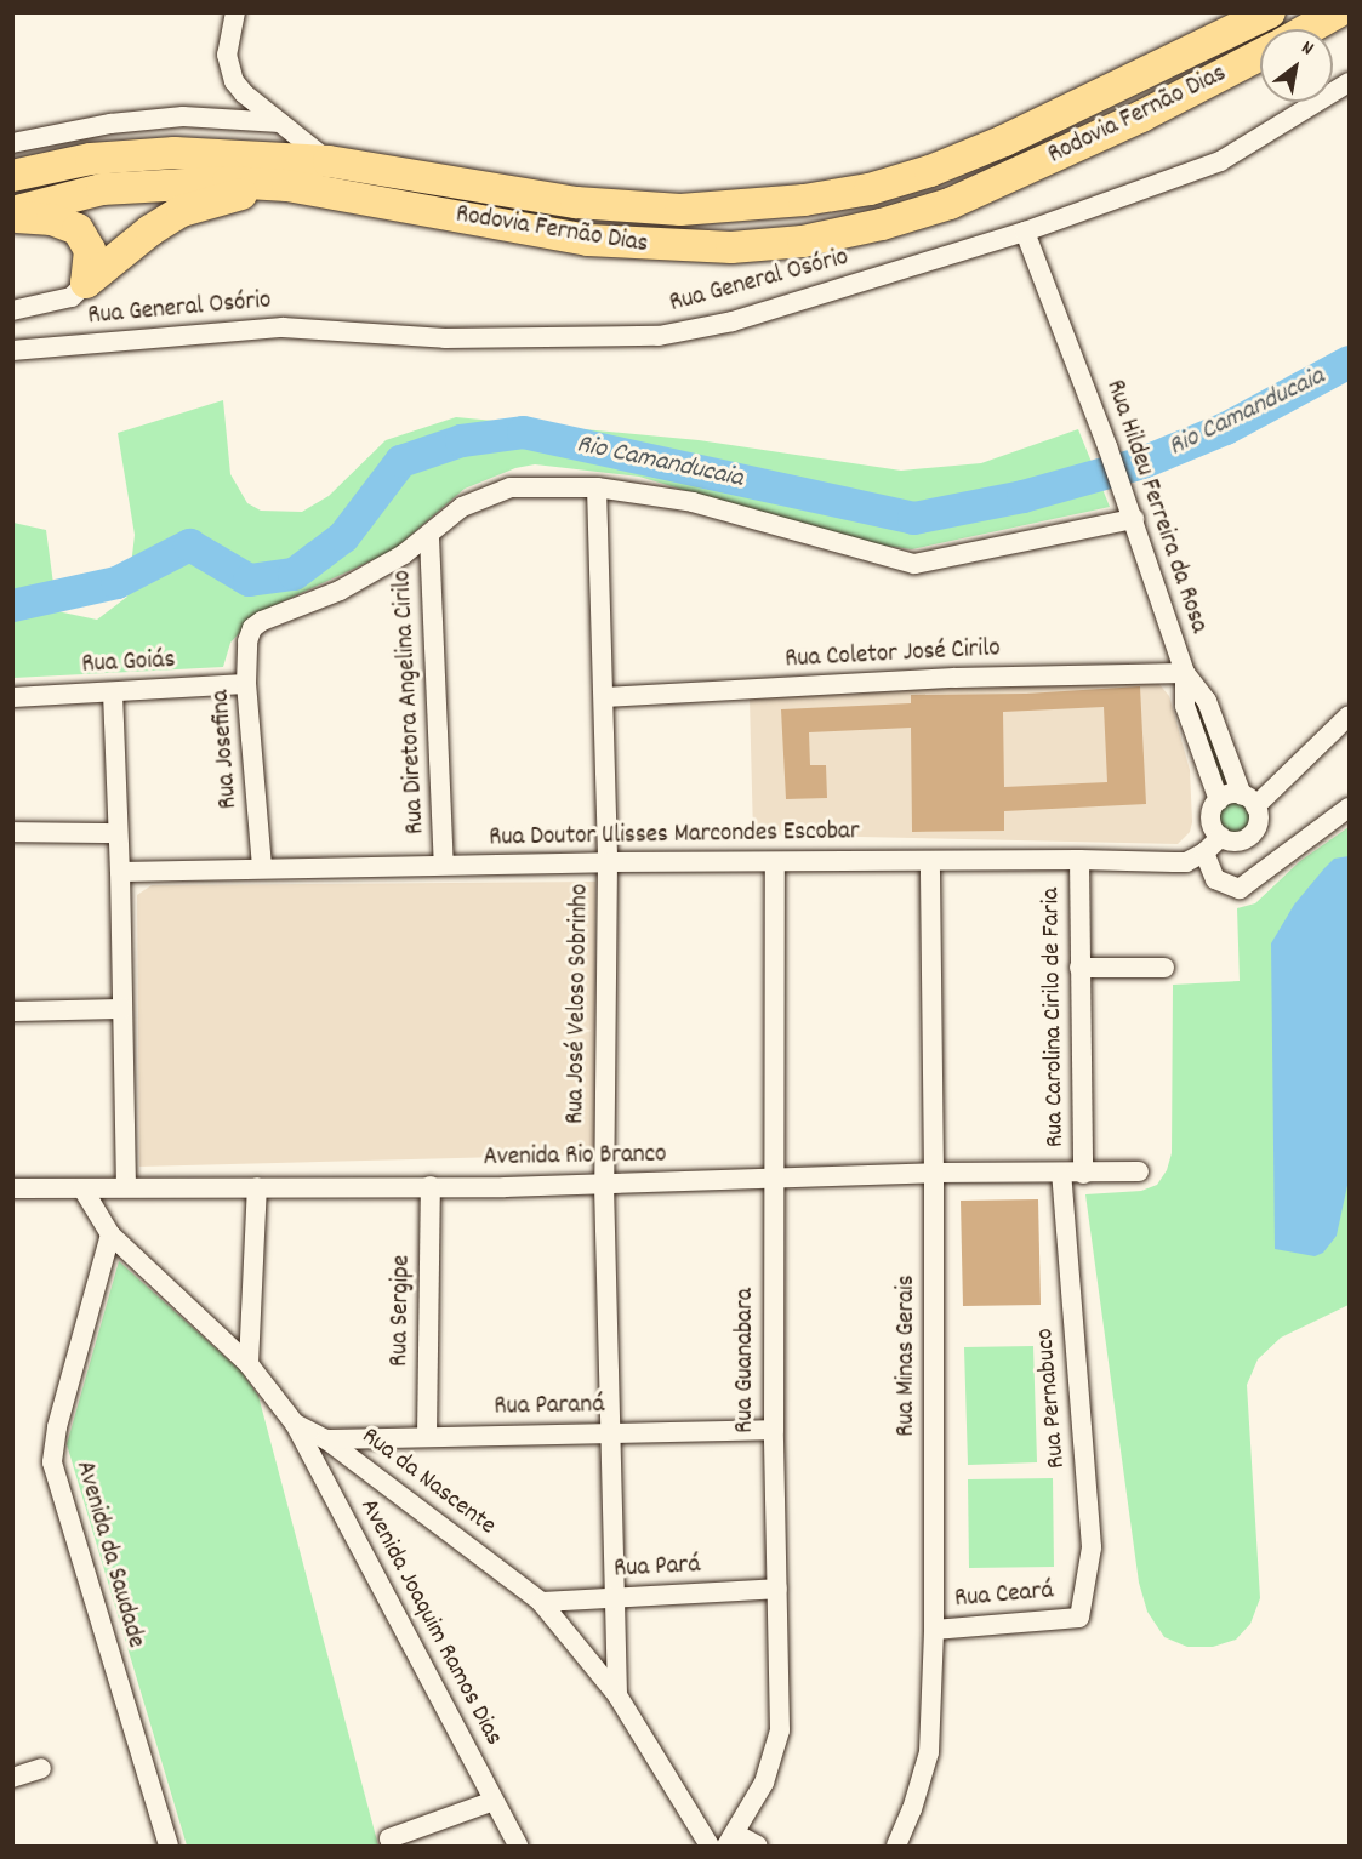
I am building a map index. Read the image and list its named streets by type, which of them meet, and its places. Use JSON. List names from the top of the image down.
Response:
{
  "streets": {
    "highway": ["Rodovia Fernão Dias"],
    "street": [
      "Rua General Osório",
      "Rua Hildeu Ferreira da Rosa",
      "Rua Coletor José Cirilo",
      "Rua Goiás",
      "Rua Diretora Angelina Cirilo",
      "Rua Josefina",
      "Rua Doutor Ulisses Marcondes Escobar",
      "Rua José Veloso Sobrinho",
      "Rua Carolina Cirilo de Faria",
      "Avenida Rio Branco",
      "Rua Sergipe",
      "Rua Minas Gerais",
      "Rua Guanabara",
      "Rua Pernabuco",
      "Rua Paraná",
      "Rua da Nascente",
      "Avenida da Saudade",
      "Rua Pará",
      "Rua Ceará",
      "Avenida Joaquim Ramos Dias"
    ]
  },
  "crossings": [
    ["Rua General Osório", "Rua Hildeu Ferreira da Rosa"],
    ["Rua Hildeu Ferreira da Rosa", "Rua Coletor José Cirilo"],
    ["Rua Hildeu Ferreira da Rosa", "Rua Doutor Ulisses Marcondes Escobar"],
    ["Rua Coletor José Cirilo", "Rua José Veloso Sobrinho"],
    ["Rua Goiás", "Rua Josefina"],
    ["Rua Diretora Angelina Cirilo", "Rua Josefina"],
    ["Rua Diretora Angelina Cirilo", "Rua Doutor Ulisses Marcondes Escobar"],
    ["Rua Josefina", "Rua Doutor Ulisses Marcondes Escobar"],
    ["Rua Doutor Ulisses Marcondes Escobar", "Rua José Veloso Sobrinho"],
    ["Rua Doutor Ulisses Marcondes Escobar", "Rua Carolina Cirilo de Faria"],
    ["Rua Doutor Ulisses Marcondes Escobar", "Rua Minas Gerais"],
    ["Rua Doutor Ulisses Marcondes Escobar", "Rua Guanabara"],
    ["Rua José Veloso Sobrinho", "Avenida Rio Branco"],
    ["Rua José Veloso Sobrinho", "Rua Paraná"],
    ["Rua José Veloso Sobrinho", "Rua da Nascente"],
    ["Rua José Veloso Sobrinho", "Rua Pará"],
    ["Rua Carolina Cirilo de Faria", "Avenida Rio Branco"],
    ["Avenida Rio Branco", "Rua Sergipe"],
    ["Avenida Rio Branco", "Rua Minas Gerais"],
    ["Avenida Rio Branco", "Rua Guanabara"],
    ["Avenida Rio Branco", "Rua Pernabuco"],
    ["Avenida Rio Branco", "Rua da Nascente"],
    ["Rua Sergipe", "Rua Paraná"],
    ["Rua Minas Gerais", "Rua Ceará"],
    ["Rua Guanabara", "Rua Paraná"],
    ["Rua Guanabara", "Rua Pará"],
    ["Rua Pernabuco", "Rua Ceará"],
    ["Rua Paraná", "Rua da Nascente"],
    ["Rua da Nascente", "Avenida da Saudade"],
    ["Rua da Nascente", "Rua Pará"],
    ["Rua da Nascente", "Avenida Joaquim Ramos Dias"]
  ],
  "water": ["Rio Camanducaia"],
  "north": "top right"
}
